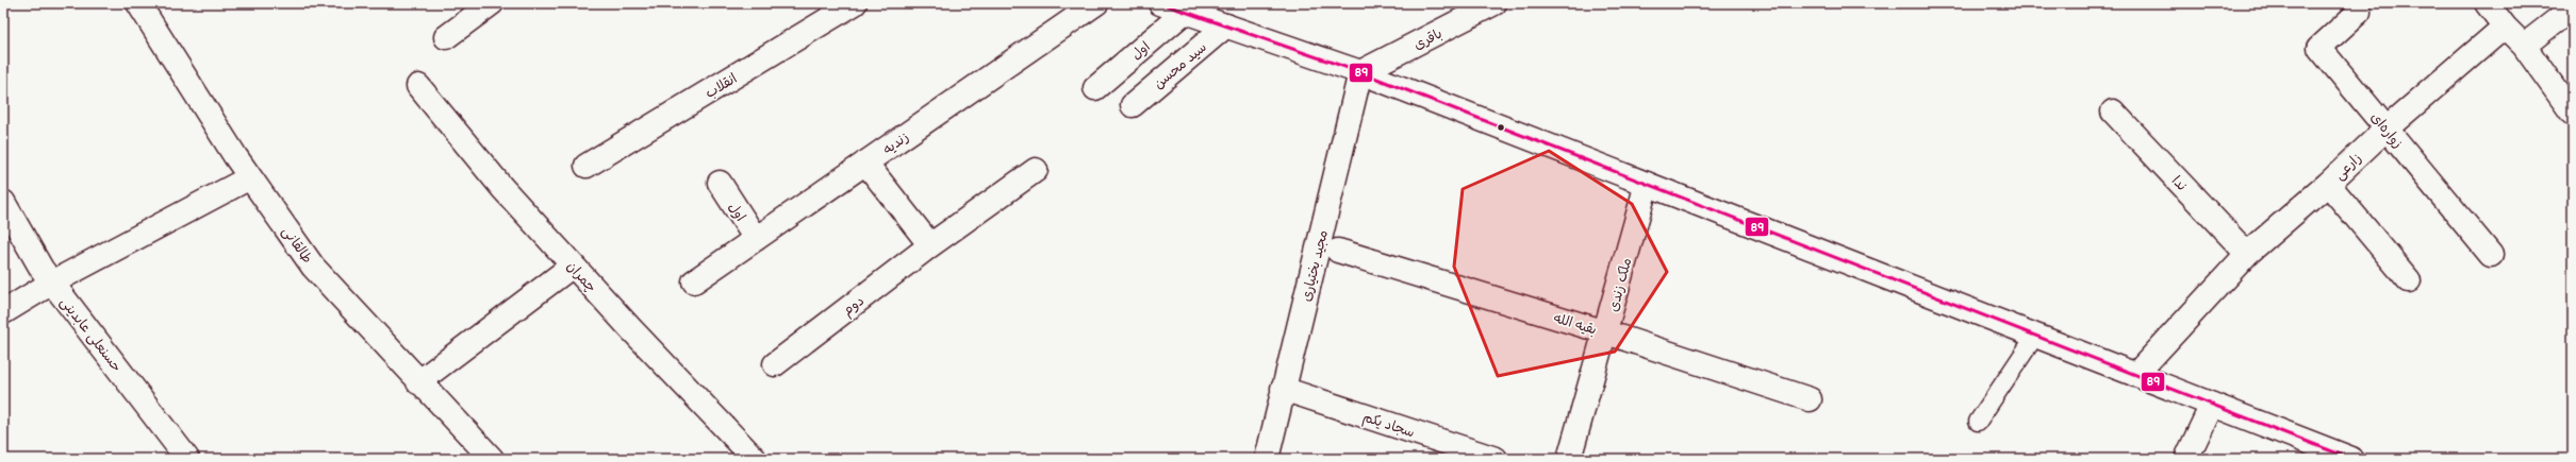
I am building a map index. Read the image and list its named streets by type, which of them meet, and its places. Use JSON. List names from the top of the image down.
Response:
{
  "streets": {
    "street": [
      "باقری",
      "اول",
      "سید محسن",
      "انقلاب",
      "زواره‌ای",
      "زندیه",
      "زارعی",
      "ندا",
      "طالقانی",
      "مجید بختیاری",
      "چمران",
      "ملک زندی",
      "دوم",
      "بقیه الله",
      "حسنعلی عابدینی",
      "سجاد یکم"
    ]
  },
  "crossings": [
    ["باقری", "مجید بختیاری"],
    ["اول", "زندیه"],
    ["زواره‌ای", "زارعی"],
    ["زارعی", "ندا"],
    ["مجید بختیاری", "سجاد یکم"],
    ["ملک زندی", "بقیه الله"]
  ],
  "lines": ["transit line 89"]
}
